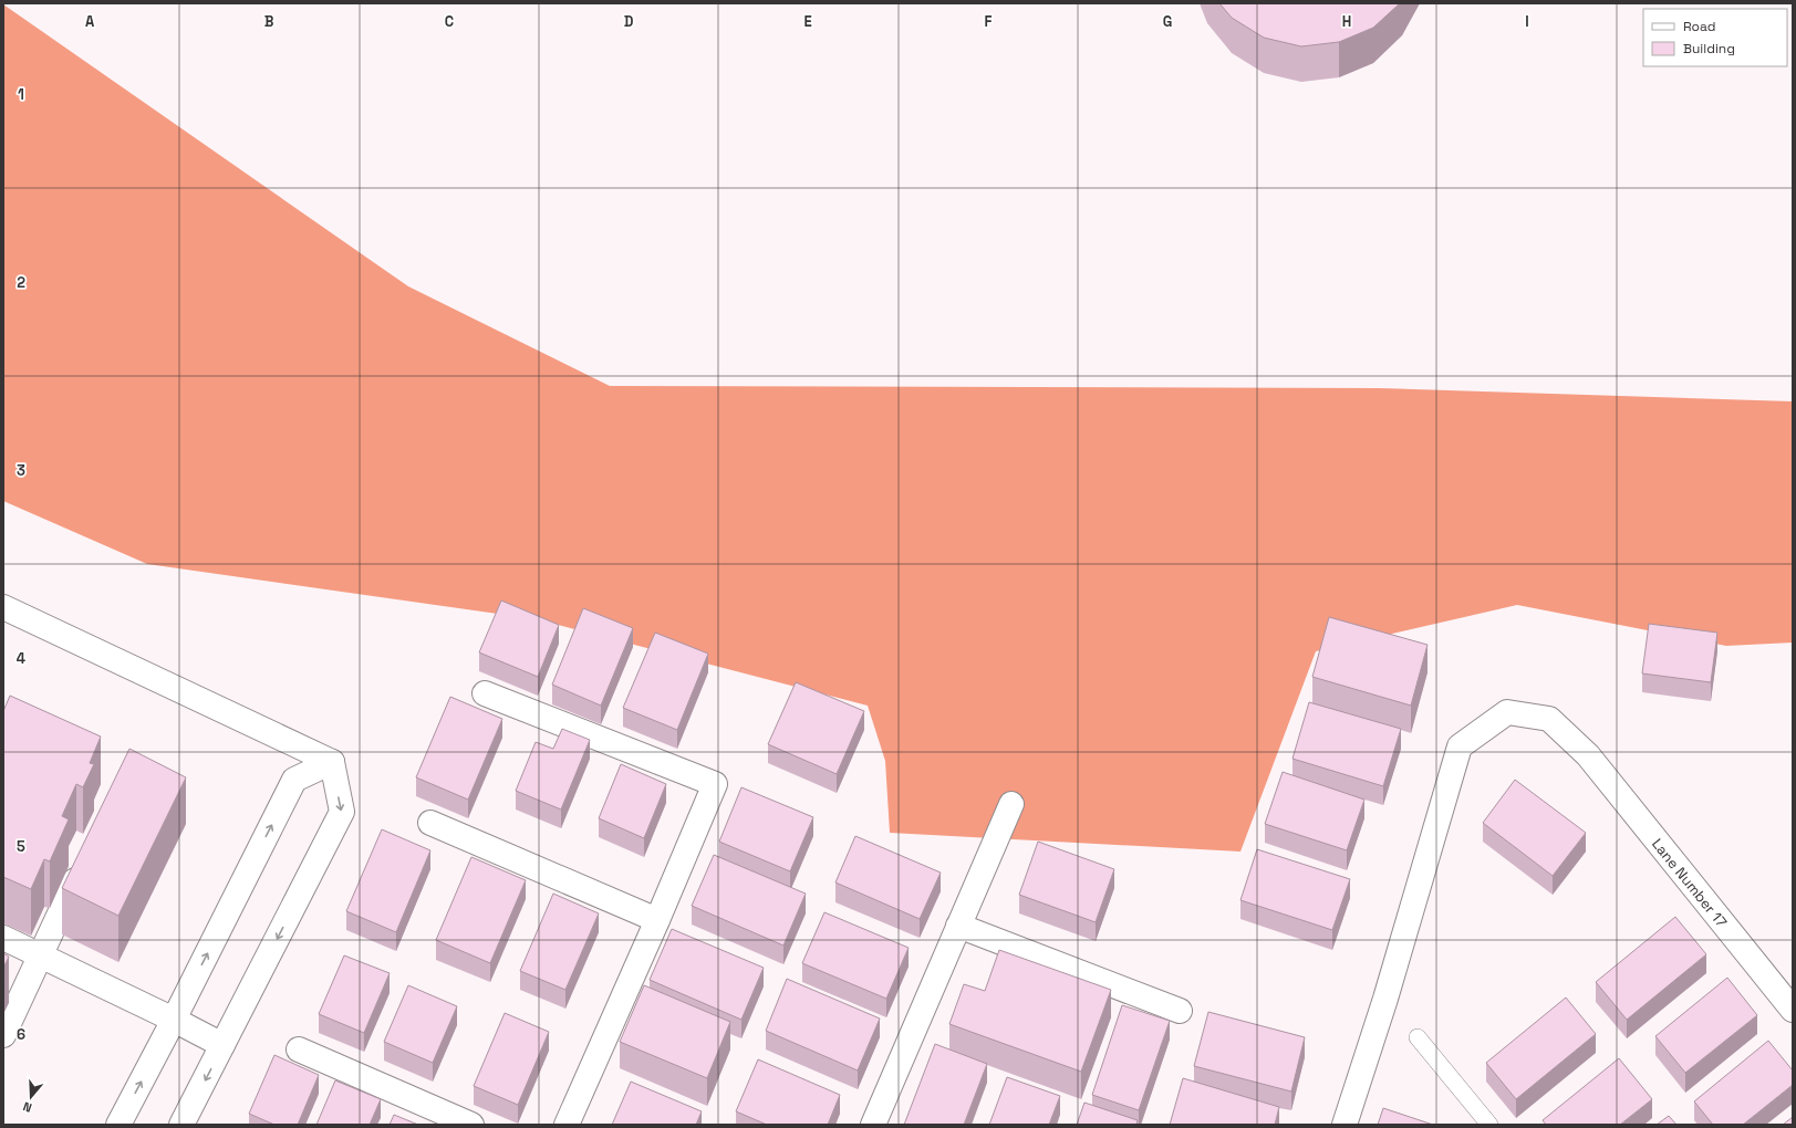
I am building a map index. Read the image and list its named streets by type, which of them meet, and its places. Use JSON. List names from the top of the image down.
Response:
{
  "streets": {
    "street": ["Lane Number 17"]
  },
  "legend": ["Road", "Building"],
  "north": "bottom",
  "grid": {
    "columns": [
      "A",
      "B",
      "C",
      "D",
      "E",
      "F",
      "G",
      "H",
      "I"
    ],
    "rows": [
      "1",
      "2",
      "3",
      "4",
      "5",
      "6"
    ]
  }
}
